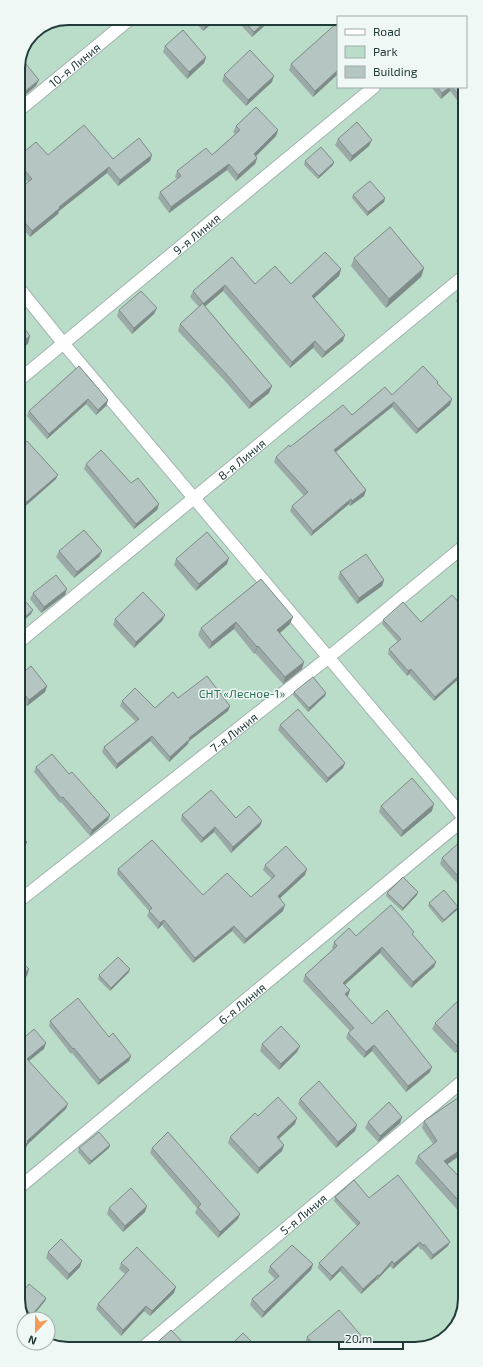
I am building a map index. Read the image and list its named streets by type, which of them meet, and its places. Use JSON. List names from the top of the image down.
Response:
{
  "streets": {
    "street": [
      "10-я Линия",
      "9-я Линия",
      "8-я Линия",
      "7-я Линия",
      "6-я Линия",
      "5-я Линия"
    ]
  },
  "parks": ["СНТ «Лесное-1»"],
  "legend": ["Road", "Park", "Building"],
  "scale_bar": "20 m",
  "north": "bottom"
}
